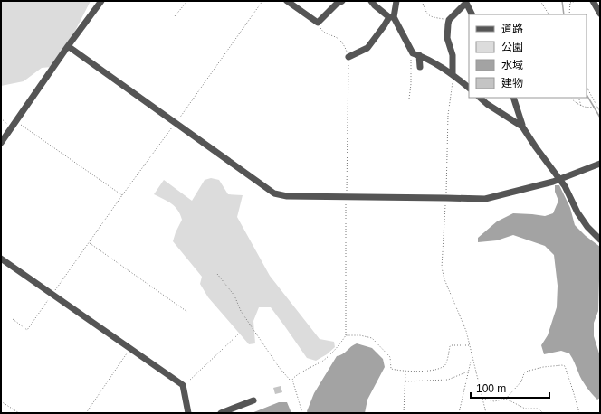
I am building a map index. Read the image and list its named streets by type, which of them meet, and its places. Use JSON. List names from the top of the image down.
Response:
{
  "legend": [
    "道路",
    "公園",
    "水域",
    "建物"
  ],
  "scale_bar": "100 m"
}
